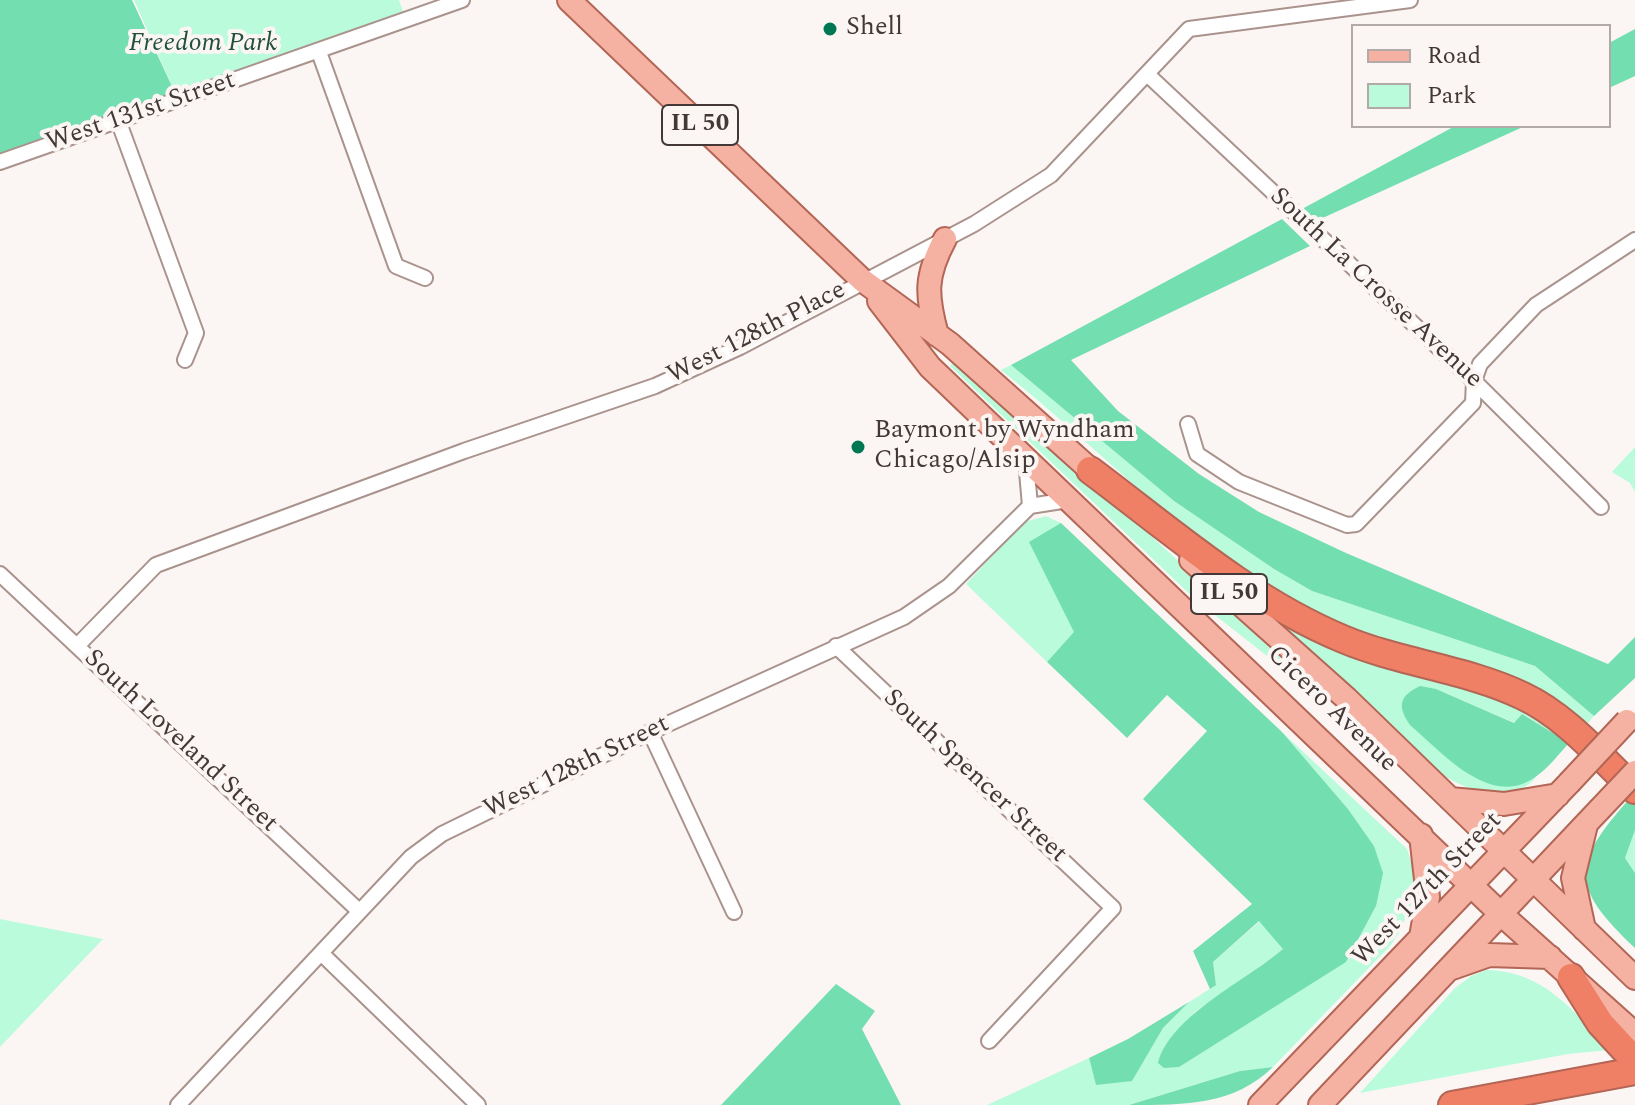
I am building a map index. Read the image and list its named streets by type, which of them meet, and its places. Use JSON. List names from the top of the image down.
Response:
{
  "streets": {
    "main road": ["IL 50", "Cicero Avenue", "West 127th Street"],
    "street": [
      "West 131st Street",
      "South La Crosse Avenue",
      "West 128th Place",
      "South Loveland Street",
      "West 128th Street",
      "South Spencer Street"
    ]
  },
  "crossings": [
    ["South La Crosse Avenue", "West 128th Place"],
    ["West 128th Place", "Cicero Avenue"],
    ["West 128th Place", "South Loveland Street"],
    ["Cicero Avenue", "West 127th Street"],
    ["South Loveland Street", "West 128th Street"],
    ["West 128th Street", "South Spencer Street"]
  ],
  "parks": ["Freedom Park"],
  "places": ["Shell", "Baymont by Wyndham Chicago/Alsip"],
  "legend": ["Road", "Park"]
}
